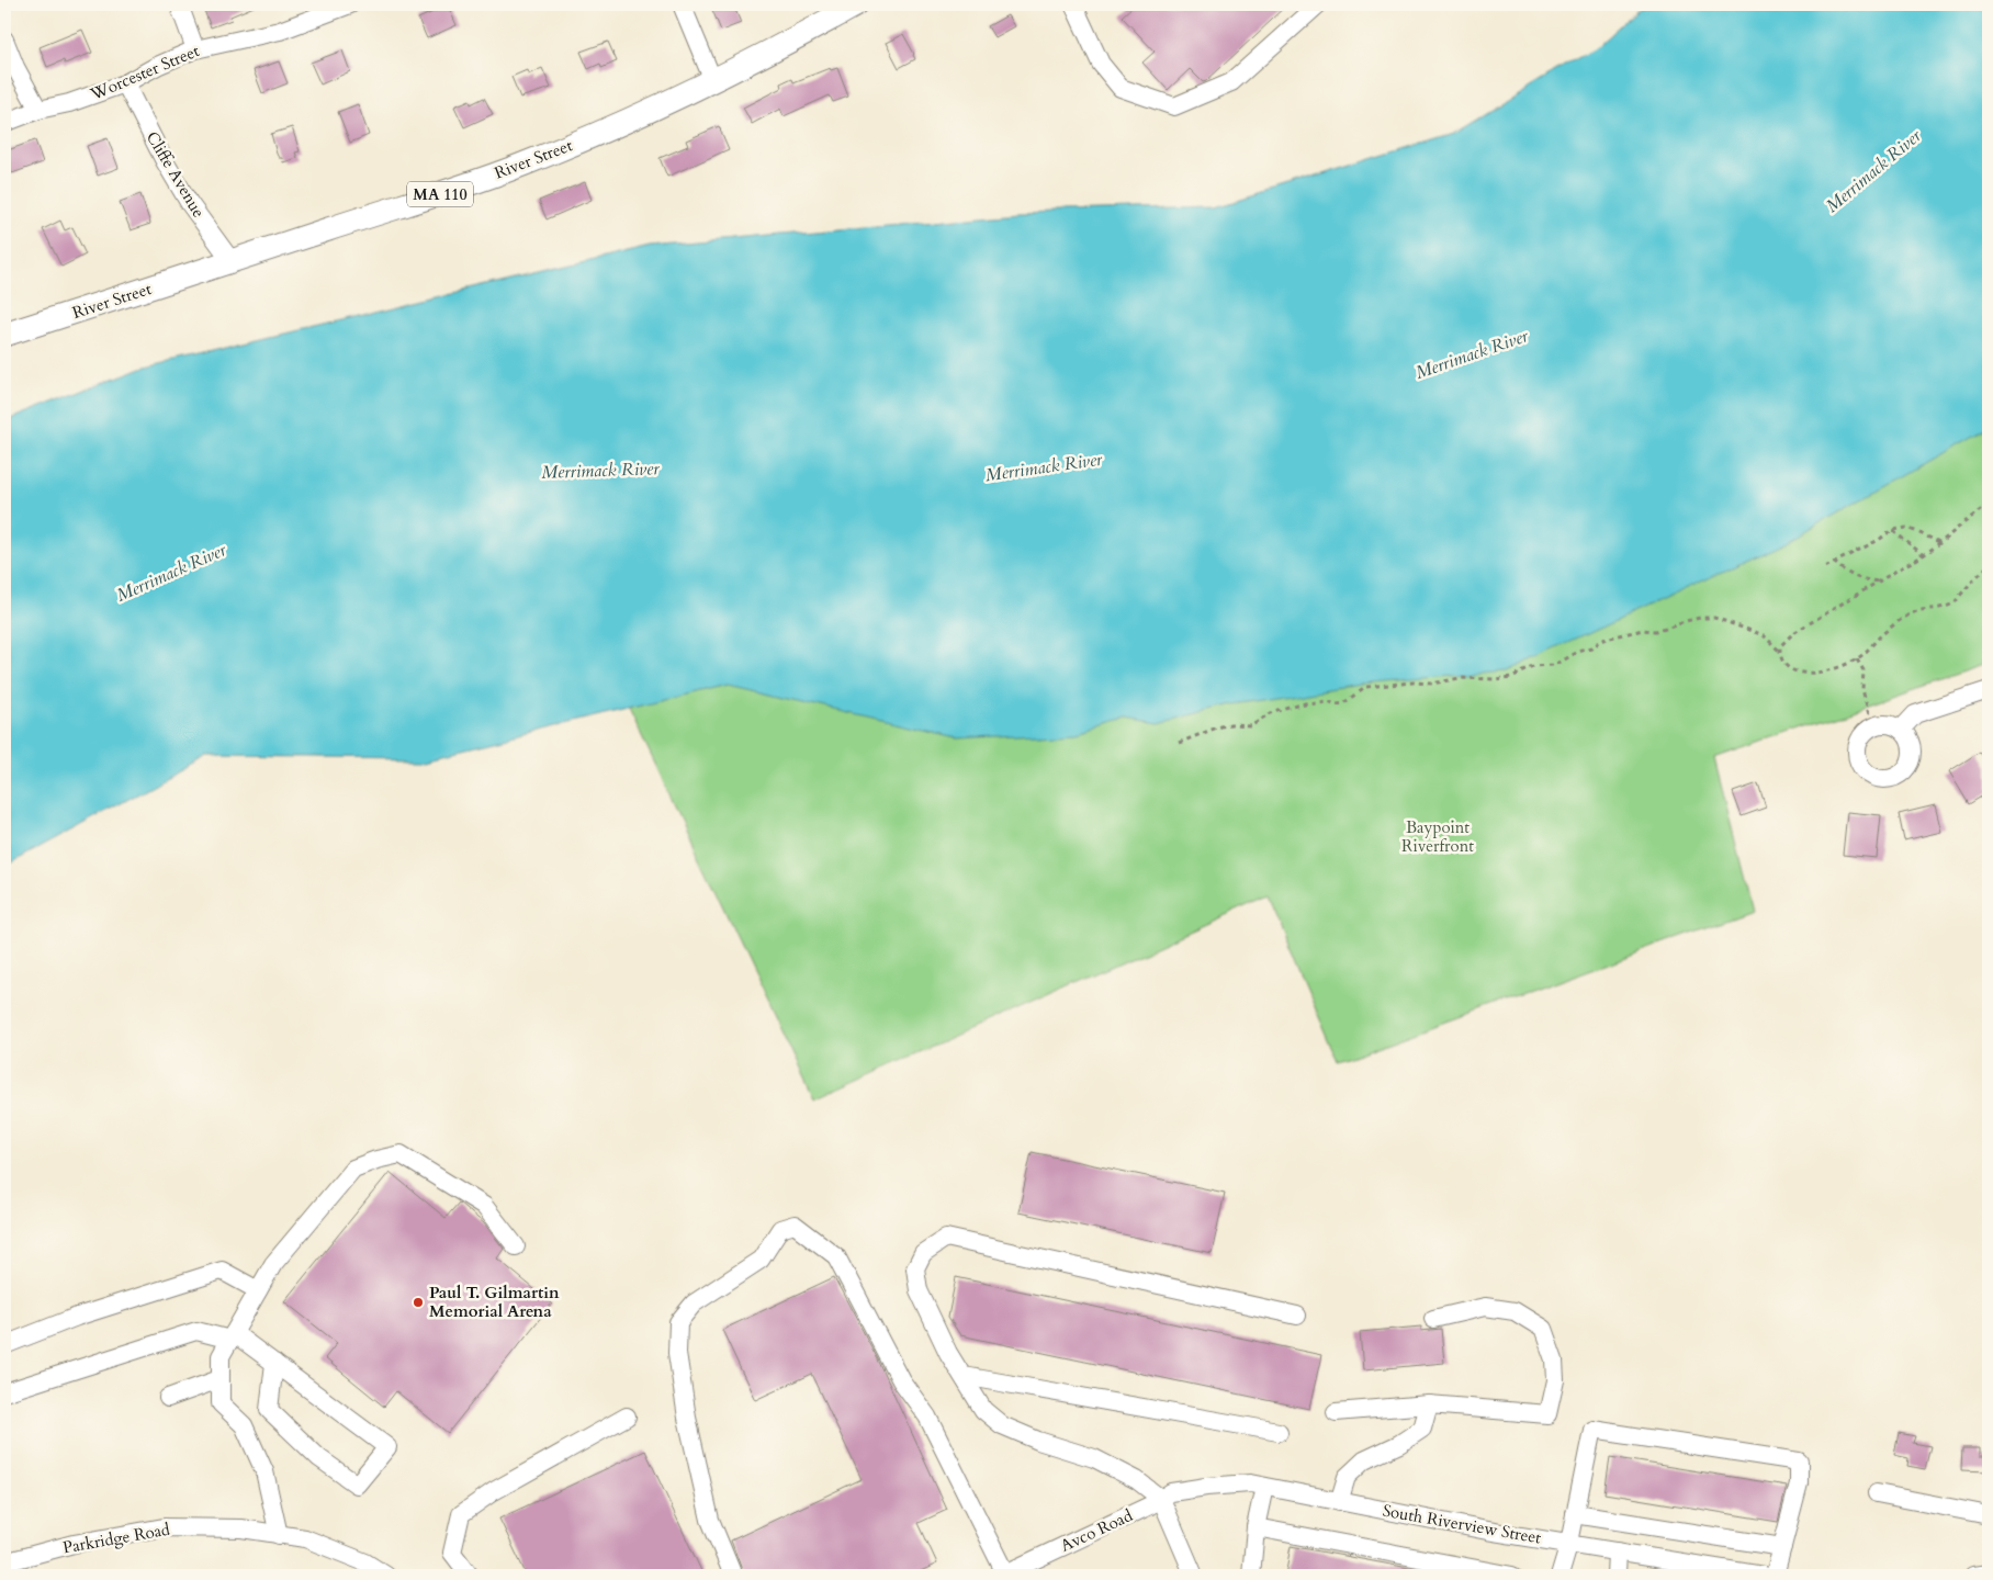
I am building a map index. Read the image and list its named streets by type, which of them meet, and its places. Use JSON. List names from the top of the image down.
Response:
{
  "streets": {
    "main road": ["River Street", "MA 110"],
    "street": [
      "Worcester Street",
      "Cliffe Avenue",
      "South Riverview Street",
      "Avco Road",
      "Parkridge Road"
    ]
  },
  "crossings": [
    ["Worcester Street", "Cliffe Avenue"],
    ["River Street", "Cliffe Avenue"],
    ["South Riverview Street", "Avco Road"]
  ],
  "water": ["Merrimack River"],
  "parks": ["Baypoint Riverfront"],
  "places": ["Paul T. Gilmartin Memorial Arena"]
}
